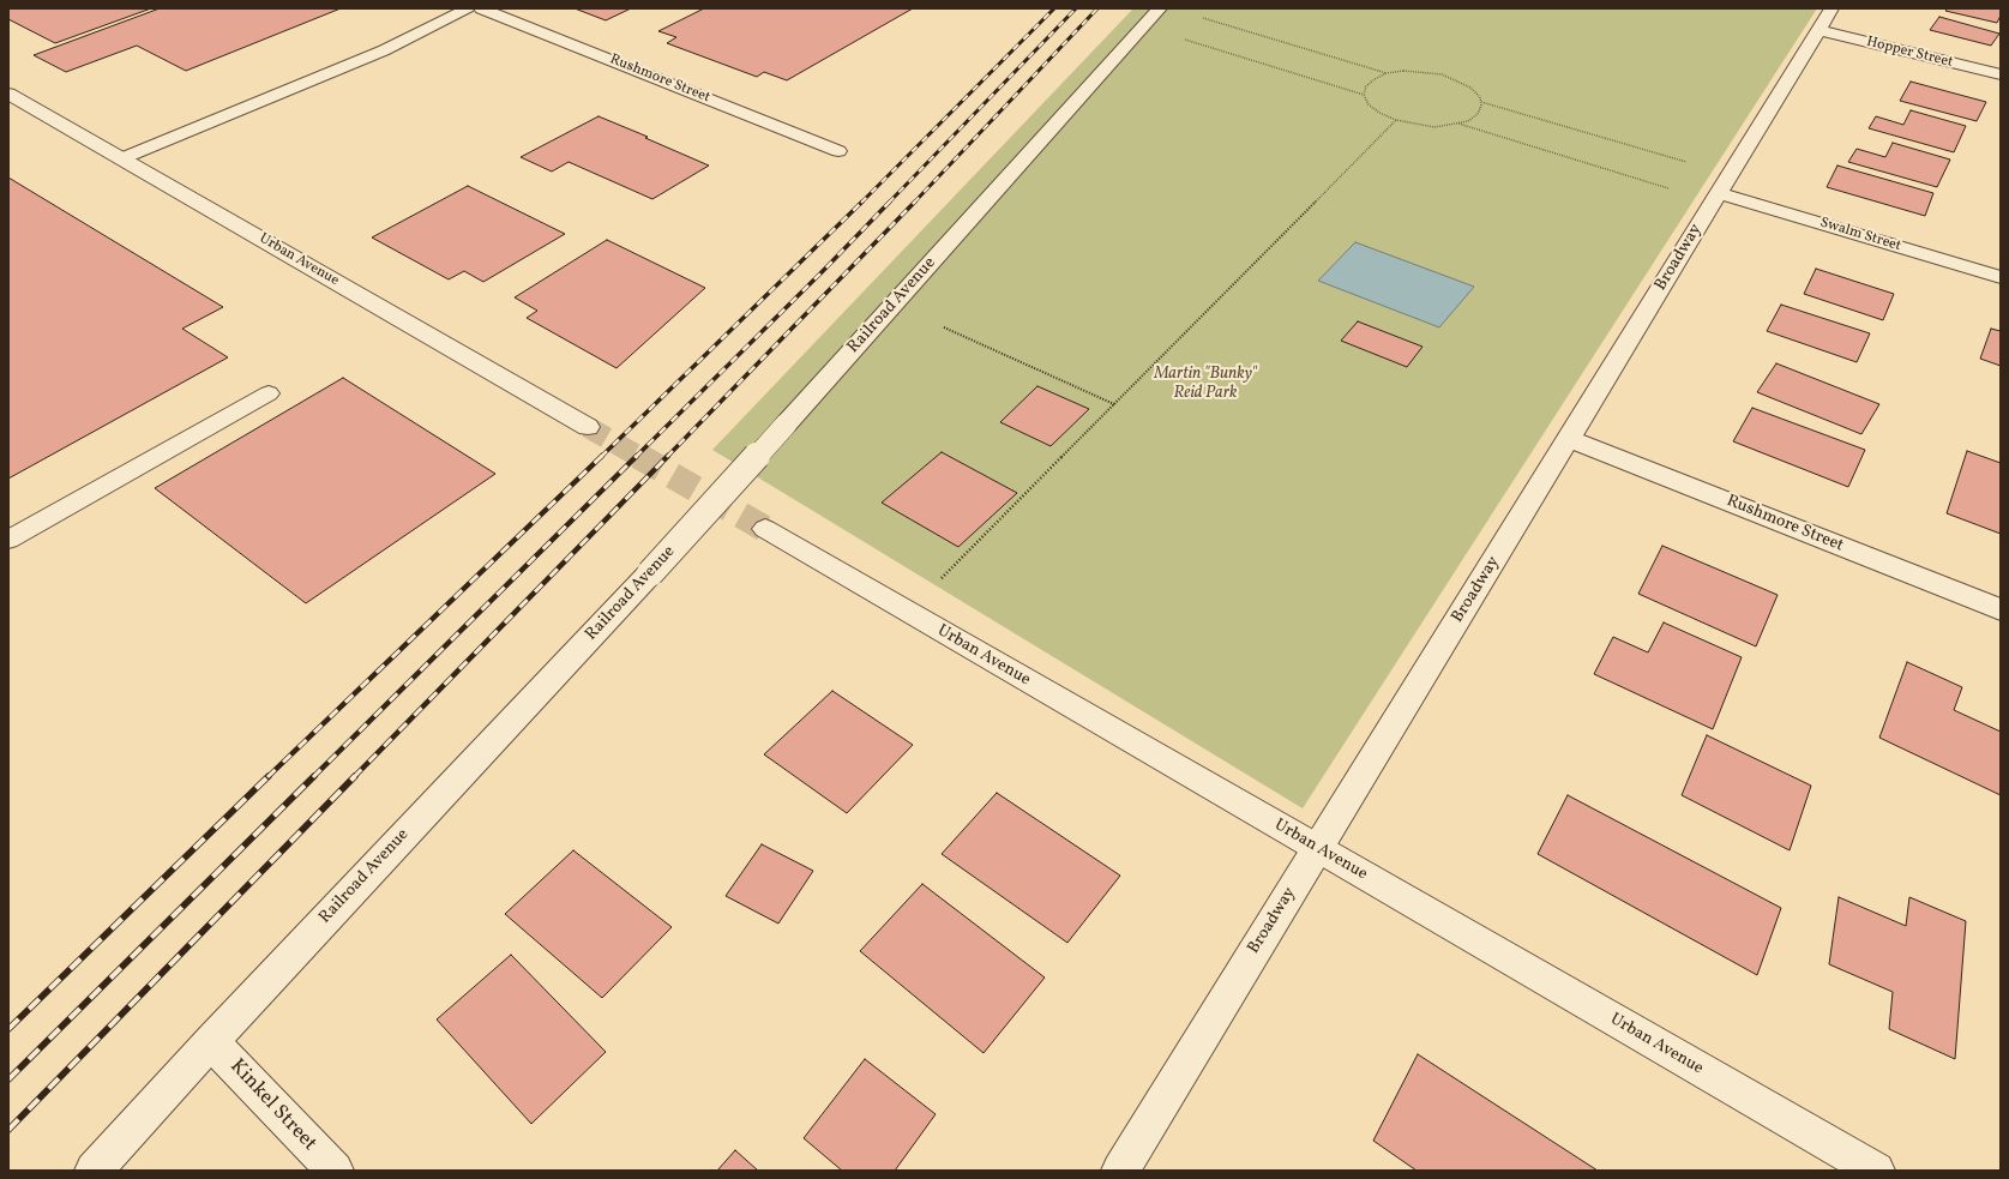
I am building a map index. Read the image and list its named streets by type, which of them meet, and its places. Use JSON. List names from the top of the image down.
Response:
{
  "streets": {
    "street": [
      "Hopper Street",
      "Rushmore Street",
      "Swalm Street",
      "Broadway",
      "Urban Avenue",
      "Railroad Avenue",
      "Kinkel Street"
    ]
  },
  "crossings": [
    ["Hopper Street", "Broadway"],
    ["Rushmore Street", "Broadway"],
    ["Swalm Street", "Broadway"],
    ["Broadway", "Urban Avenue"],
    ["Railroad Avenue", "Kinkel Street"]
  ],
  "parks": ["Martin \"Bunky\" Reid Park"]
}
